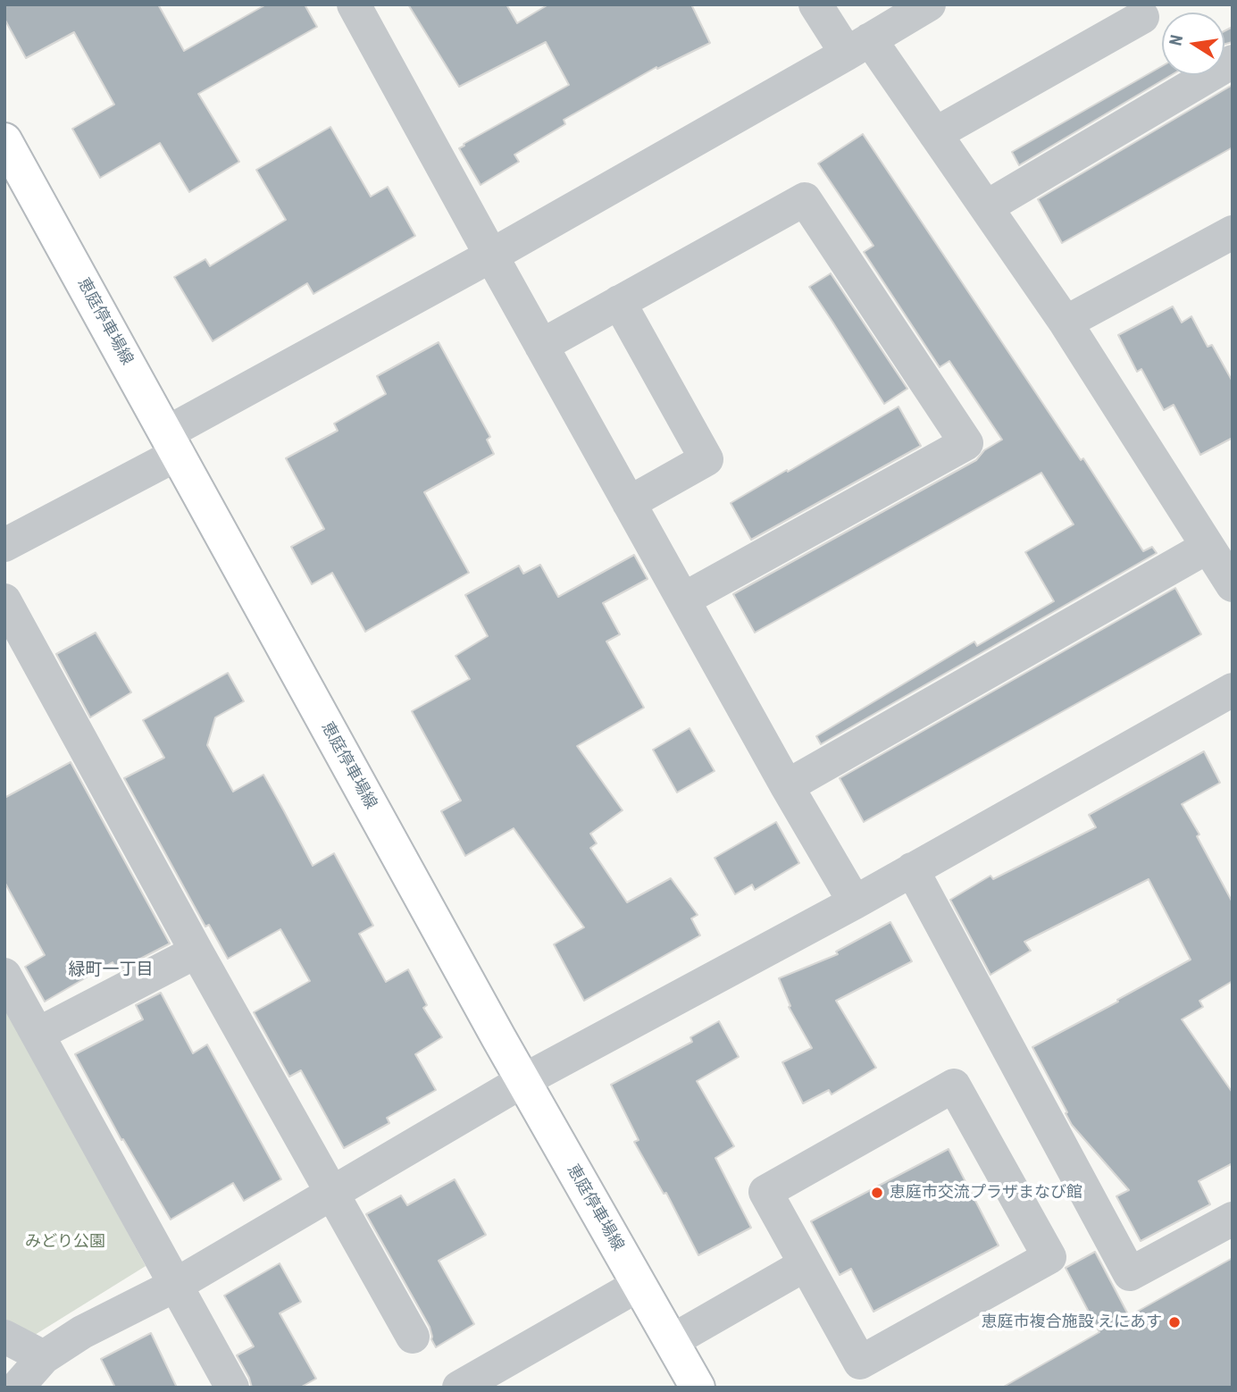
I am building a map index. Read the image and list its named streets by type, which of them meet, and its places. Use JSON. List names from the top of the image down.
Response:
{
  "streets": {
    "main road": ["恵庭停車場線"]
  },
  "districts": ["緑町一丁目"],
  "parks": ["みどり公園"],
  "places": ["恵庭市交流プラザまなび館", "恵庭市複合施設 えにあす"],
  "north": "left"
}
